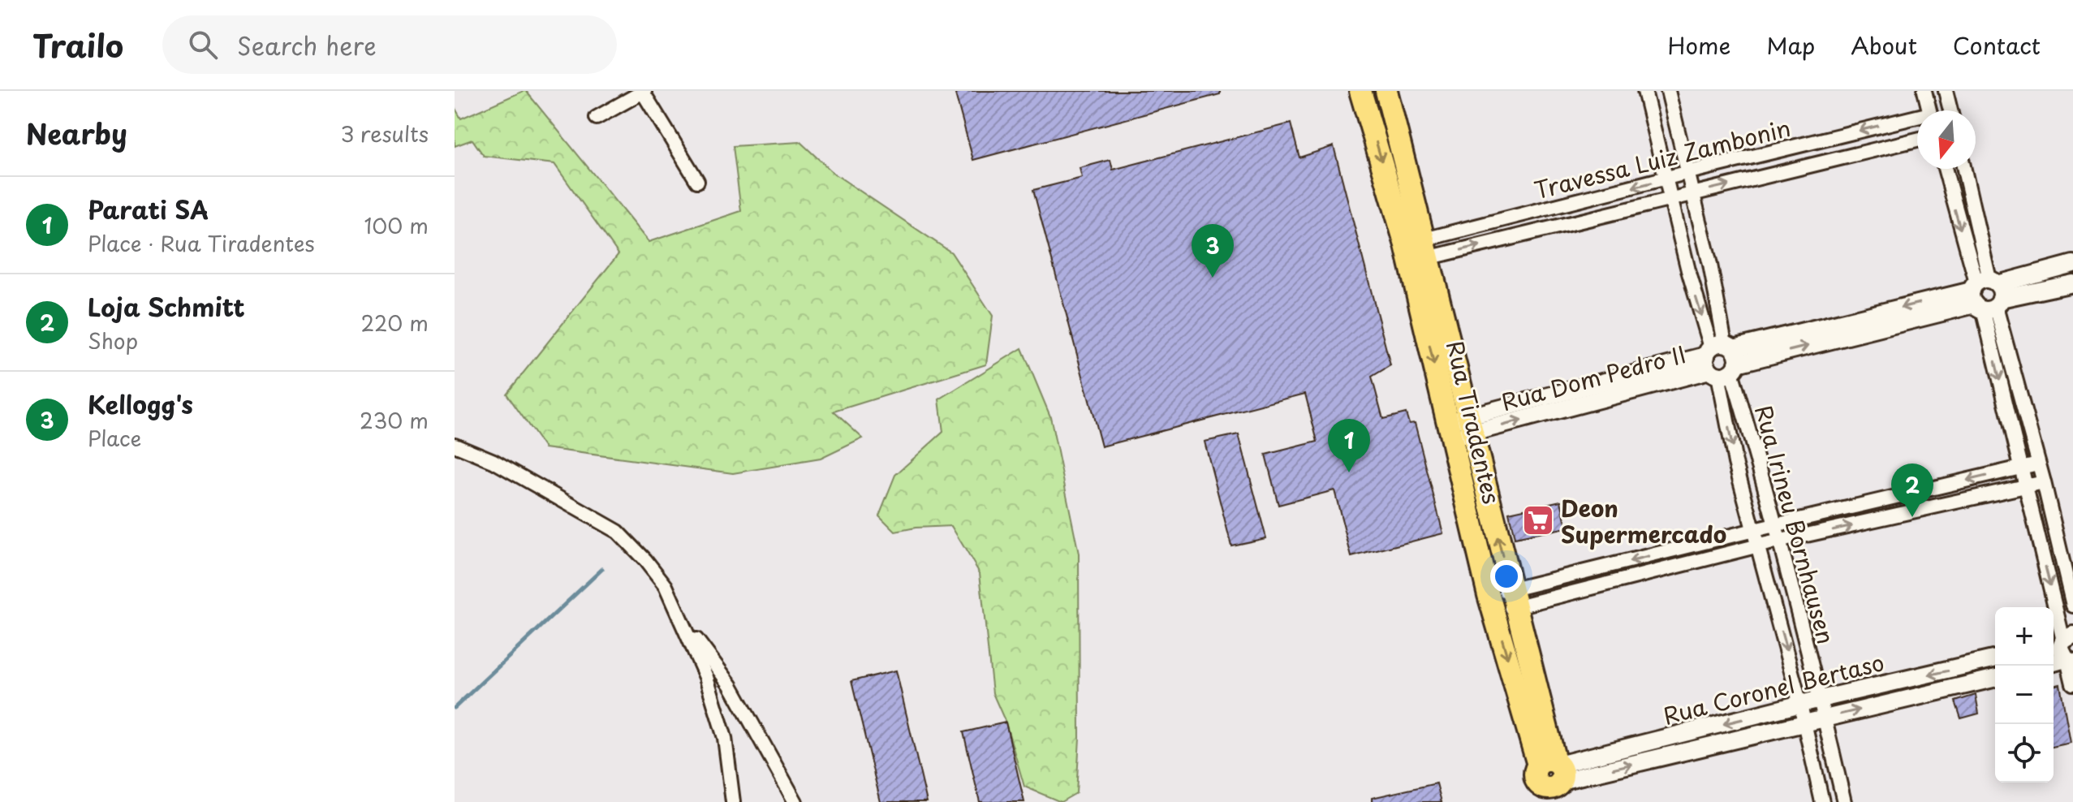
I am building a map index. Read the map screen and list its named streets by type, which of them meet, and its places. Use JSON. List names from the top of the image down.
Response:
{
  "streets": {
    "main road": ["Rua Tiradentes"],
    "street": [
      "Travessa Luiz Zambonin",
      "Rua Dom Pedro II",
      "Rua Irineu Bornhausen",
      "Rua Coronel Bertaso"
    ]
  },
  "crossings": [
    ["Travessa Luiz Zambonin", "Rua Tiradentes"],
    ["Travessa Luiz Zambonin", "Rua Irineu Bornhausen"],
    ["Rua Dom Pedro II", "Rua Tiradentes"],
    ["Rua Dom Pedro II", "Rua Irineu Bornhausen"],
    ["Rua Tiradentes", "Rua Coronel Bertaso"],
    ["Rua Irineu Bornhausen", "Rua Coronel Bertaso"]
  ],
  "places": {
    "supermarket": ["Deon Supermercado"]
  },
  "north": "bottom",
  "page": {
    "header": "Trailo",
    "search": "Search here",
    "nav": [
      "Home",
      "Map",
      "About",
      "Contact"
    ],
    "heading": ["Nearby", "3 results"],
    "list": [
      {
        "mark": "1",
        "name": "Parati SA",
        "note": "Place · Rua Tiradentes",
        "value": "100 m"
      },
      {
        "mark": "2",
        "name": "Loja Schmitt",
        "note": "Shop",
        "value": "220 m"
      },
      {
        "mark": "3",
        "name": "Kellogg's",
        "note": "Place",
        "value": "230 m"
      }
    ],
    "pins": ["3", "1", "2"],
    "map_buttons": ["+", "−"]
  }
}
